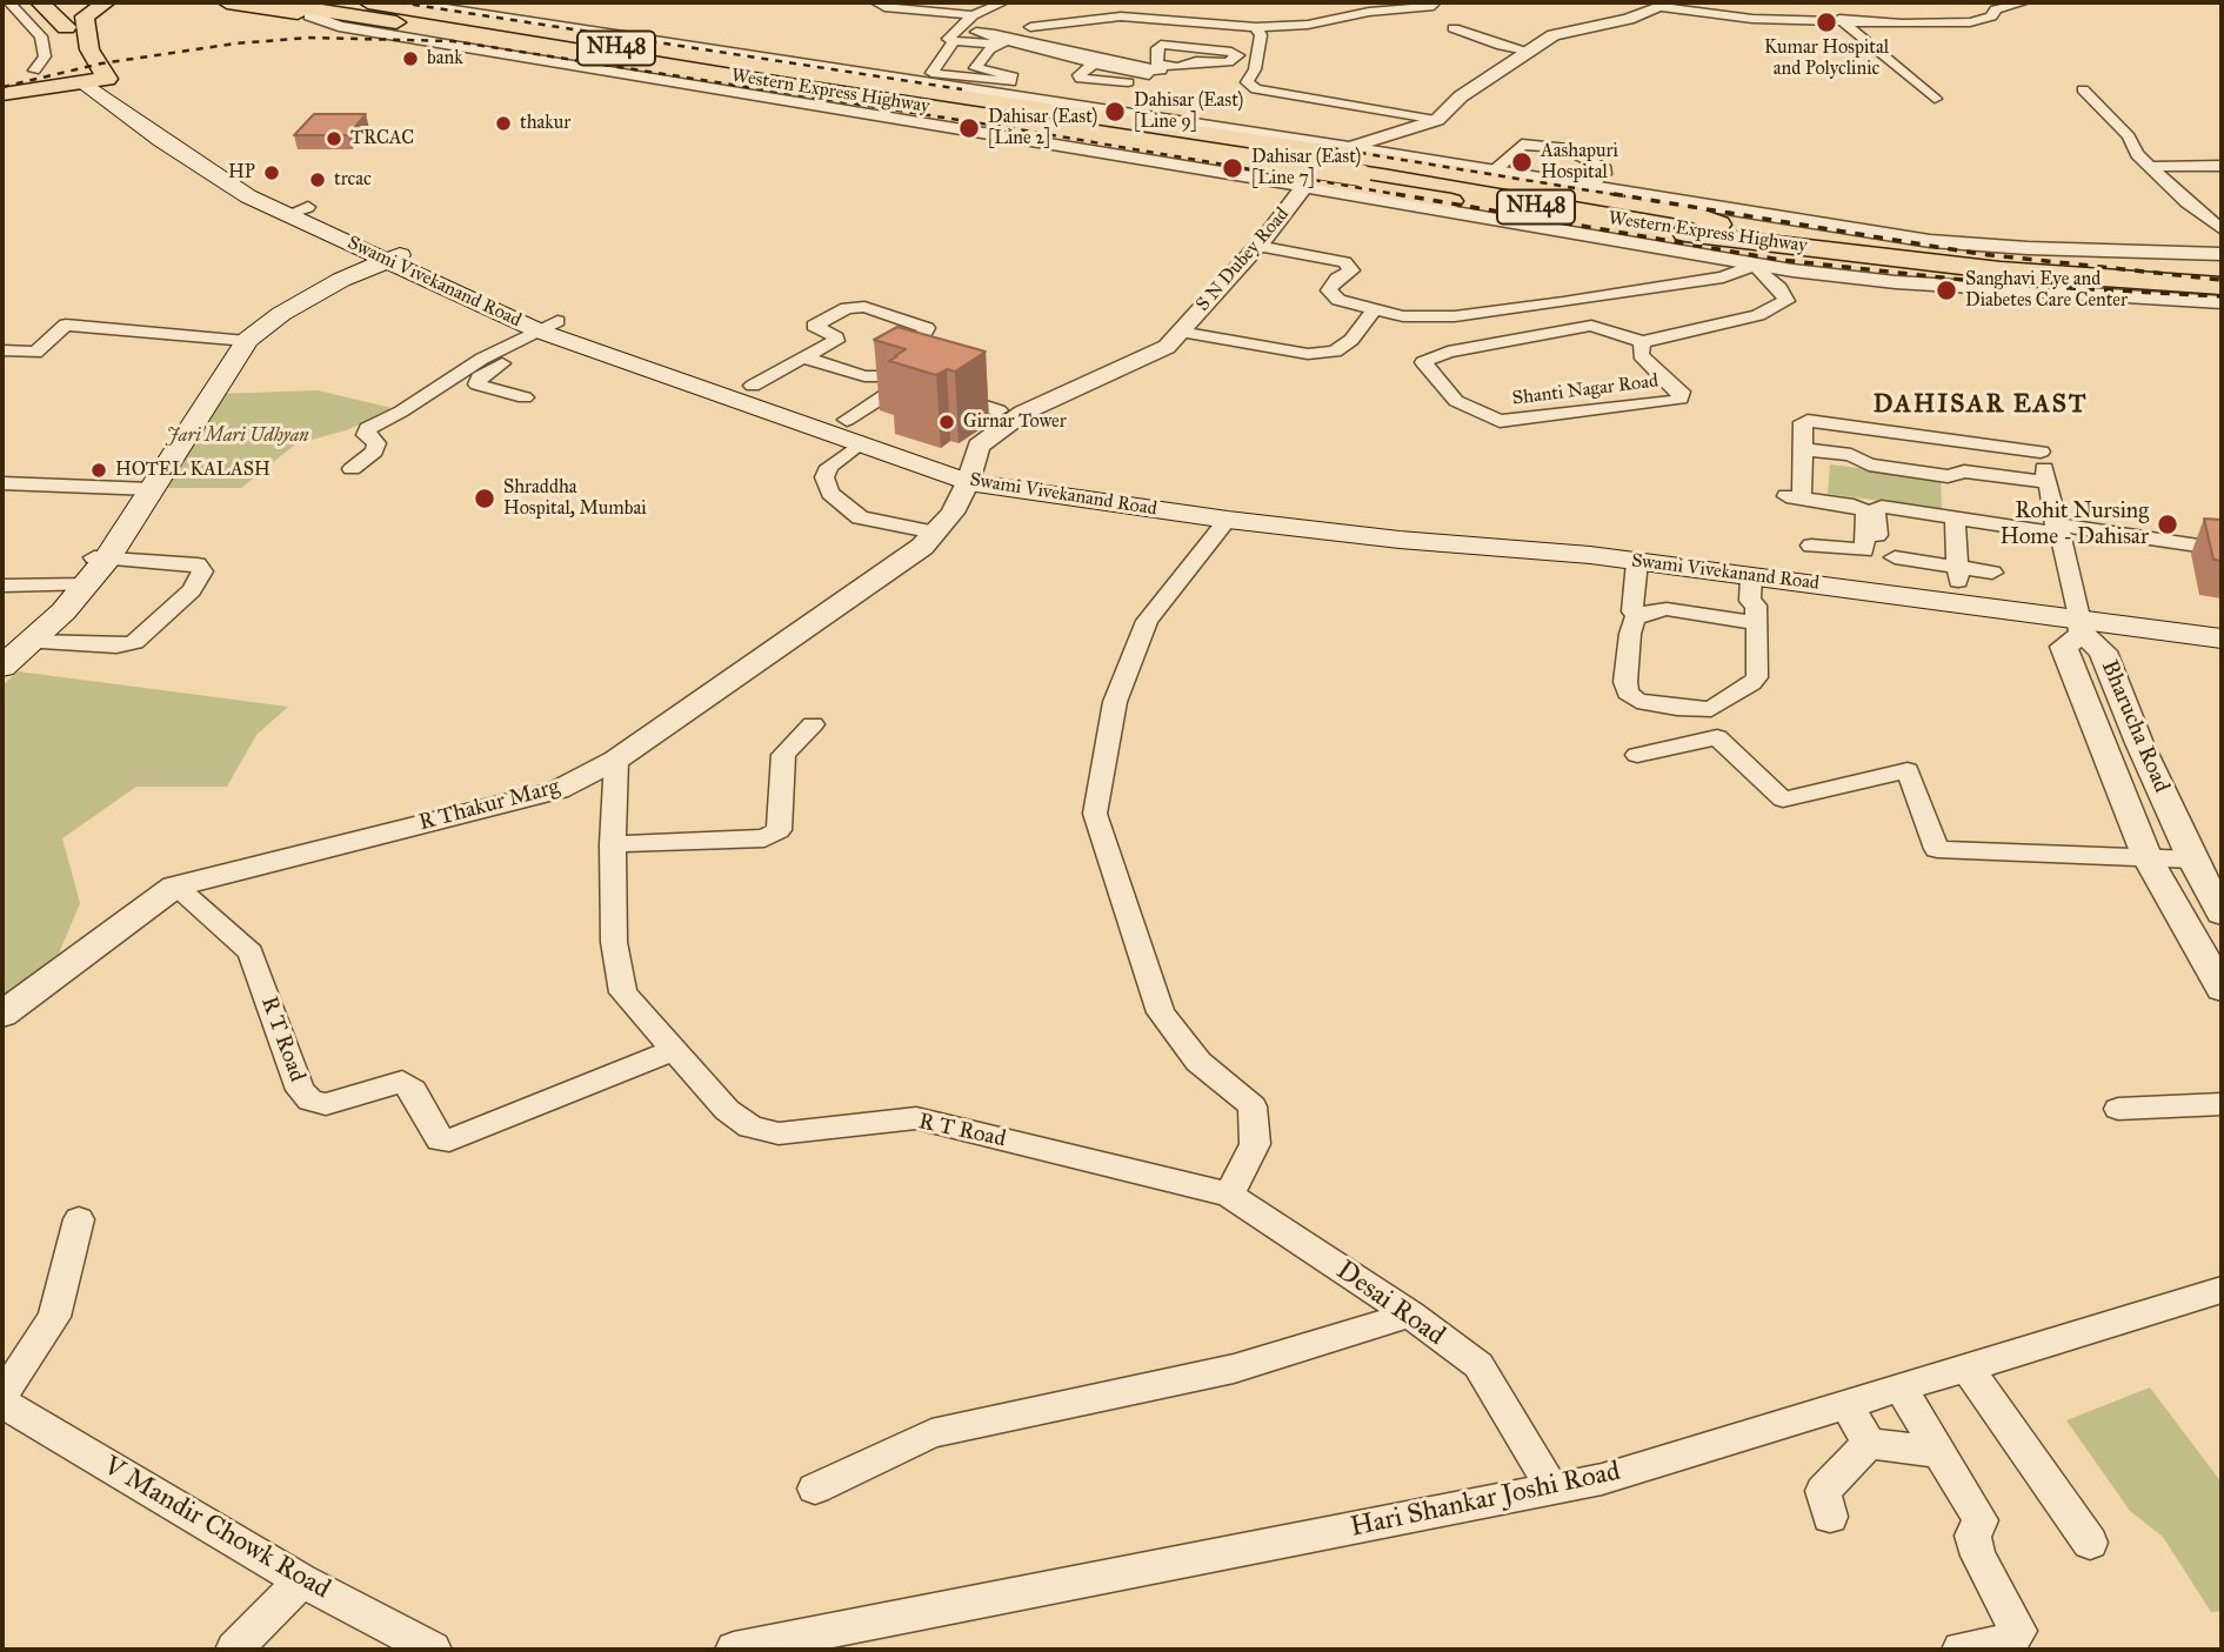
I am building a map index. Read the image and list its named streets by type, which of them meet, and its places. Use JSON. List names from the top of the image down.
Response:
{
  "streets": {
    "highway": ["NH48", "Western Express Highway"],
    "main road": ["Swami Vivekanand Road"],
    "street": [
      "S N Dubey Road",
      "Shanti Nagar Road",
      "Bharucha Road",
      "R Thakur Marg",
      "R T Road",
      "Desai Road",
      "Hari Shankar Joshi Road",
      "V Mandir Chowk Road"
    ]
  },
  "crossings": [
    ["Western Express Highway", "S N Dubey Road"],
    ["S N Dubey Road", "Swami Vivekanand Road"],
    ["S N Dubey Road", "R Thakur Marg"],
    ["Swami Vivekanand Road", "Bharucha Road"],
    ["Swami Vivekanand Road", "R Thakur Marg"],
    ["R Thakur Marg", "R T Road"],
    ["R T Road", "Desai Road"],
    ["Desai Road", "Hari Shankar Joshi Road"]
  ],
  "districts": ["DAHISAR EAST"],
  "parks": ["Jari Mari Udhyan"],
  "places": [
    "Kumar Hospital and Polyclinic",
    "bank",
    "Dahisar (East) [Line 9]",
    "thakur",
    "Dahisar (East) [Line 2]",
    "TRCAC",
    "Aashapuri Hospital",
    "Dahisar (East) [Line 7]",
    "HP",
    "trcac",
    "Sanghavi Eye and Diabetes Care Center",
    "Girnar Tower",
    "HOTEL KALASH",
    "Shraddha Hospital, Mumbai",
    "Rohit Nursing Home - Dahisar"
  ]
}
